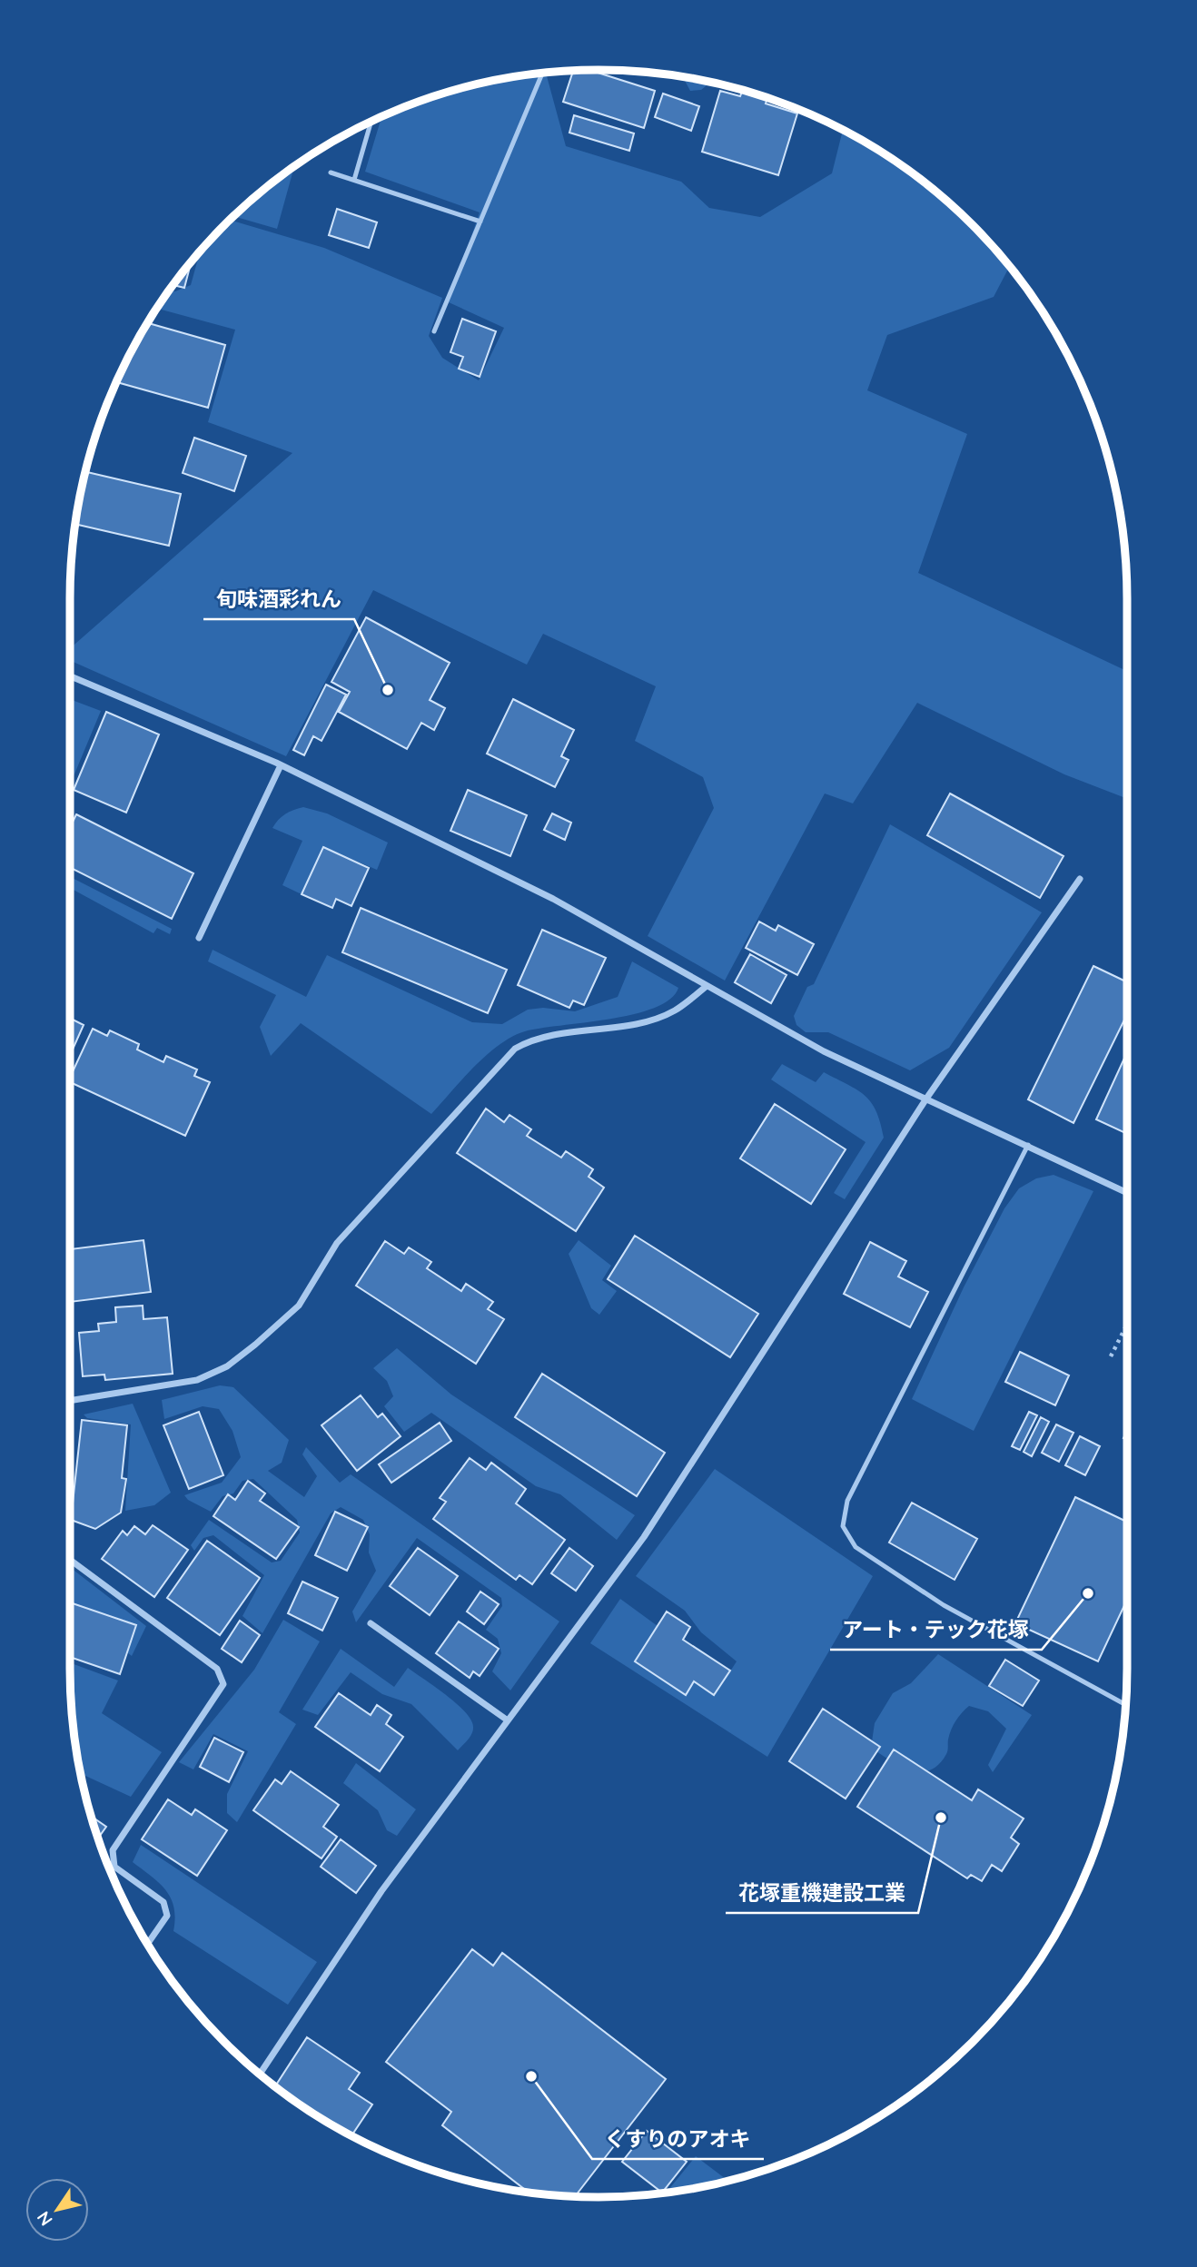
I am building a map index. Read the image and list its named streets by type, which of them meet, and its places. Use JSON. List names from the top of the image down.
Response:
{
  "places": [
    "旬味酒彩れん",
    "アート・テック花塚",
    "花塚重機建設工業",
    "くすりのアオキ"
  ],
  "north": "bottom left"
}
